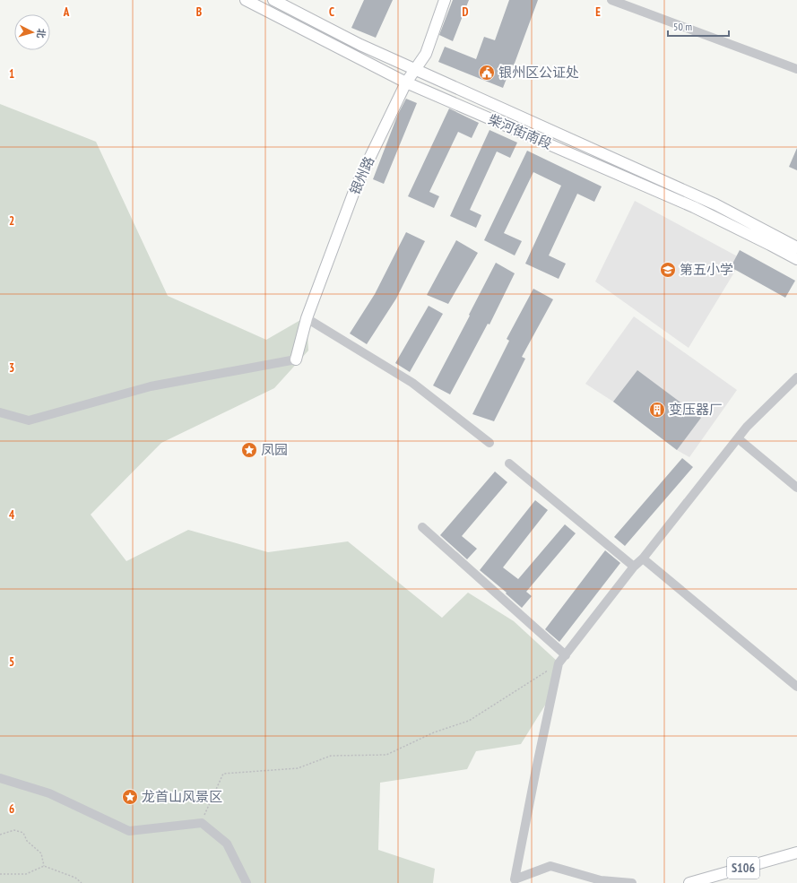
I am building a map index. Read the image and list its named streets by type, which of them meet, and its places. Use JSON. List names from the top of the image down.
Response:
{
  "streets": {
    "main road": ["柴河街南段", "银州路", "S106"]
  },
  "crossings": [
    ["柴河街南段", "银州路"]
  ],
  "places": {
    "public building": ["银州区公证处"],
    "school or university": ["第五小学"],
    "building": ["变压器厂"],
    "place": ["凤园", "龙首山风景区"]
  },
  "scale_bar": "50 m",
  "north": "right",
  "grid": {
    "columns": [
      "A",
      "B",
      "C",
      "D",
      "E"
    ],
    "rows": [
      "1",
      "2",
      "3",
      "4",
      "5",
      "6"
    ]
  }
}
